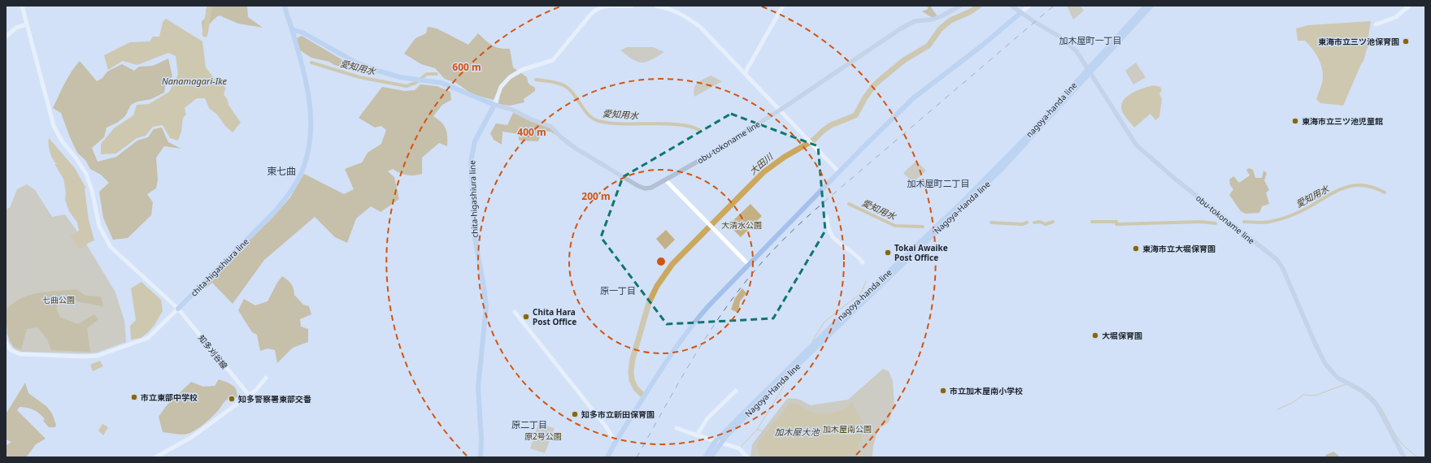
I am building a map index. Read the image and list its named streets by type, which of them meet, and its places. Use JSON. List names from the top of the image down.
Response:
{
  "streets": {
    "main road": [
      "nagoya-handa line",
      "obu-tokoname line",
      "chita-higashiura line",
      "Nagoya-Handa line"
    ],
    "street": ["知多刈谷線"]
  },
  "crossings": [
    ["nagoya-handa line", "obu-tokoname line"],
    ["nagoya-handa line", "Nagoya-Handa line"],
    ["obu-tokoname line", "chita-higashiura line"],
    ["obu-tokoname line", "Nagoya-Handa line"],
    ["chita-higashiura line", "知多刈谷線"]
  ],
  "districts": [
    "加木屋町一丁目",
    "東七曲",
    "加木屋町二丁目",
    "原一丁目",
    "原二丁目"
  ],
  "water": [
    "愛知用水",
    "Nanamagari-Ike",
    "大田川",
    "加木屋大池"
  ],
  "parks": [
    "大清水公園",
    "七曲公園",
    "加木屋南公園",
    "原2号公園"
  ],
  "places": [
    "東海市立三ツ池保育園",
    "東海市立三ツ池児童館",
    "東海市立大堀保育園",
    "Tokai Awaike Post Office",
    "Chita Hara Post Office",
    "大堀保育園",
    "市立加木屋南小学校",
    "市立東部中学校",
    "知多警察署東部交番",
    "知多市立新田保育園"
  ],
  "rings": ["600 m", "400 m", "200 m"]
}
